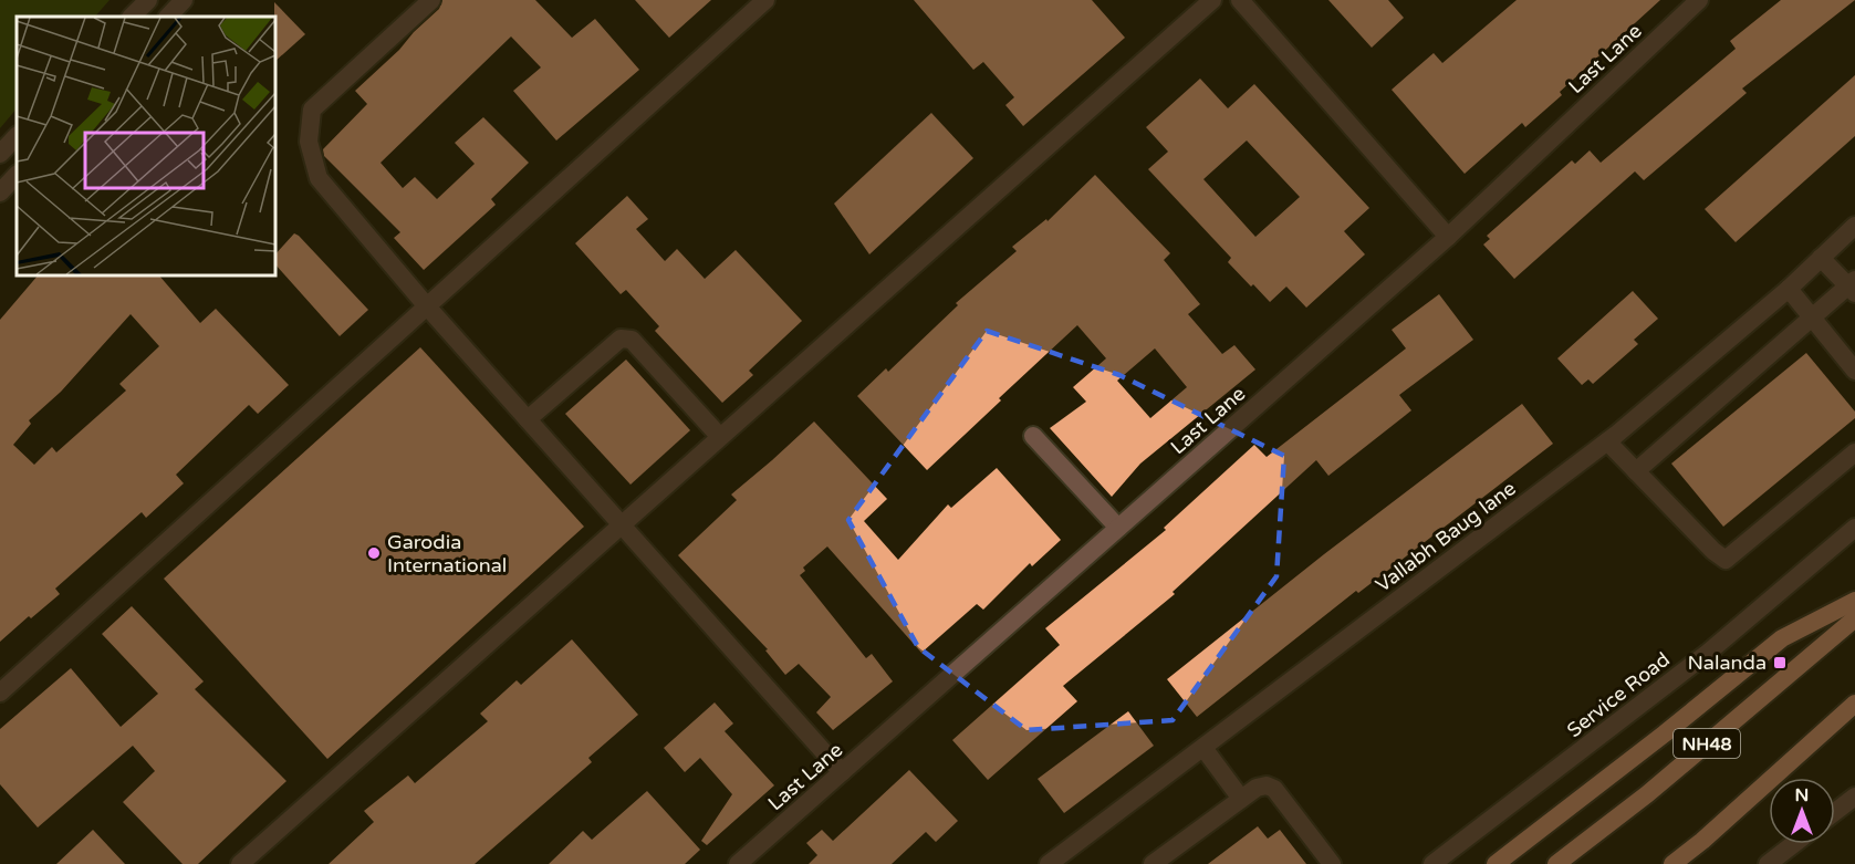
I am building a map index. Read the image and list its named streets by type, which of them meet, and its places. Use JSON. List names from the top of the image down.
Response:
{
  "streets": {
    "highway": ["NH48"],
    "street": ["Last Lane", "Vallabh Baug lane", "Service Road"]
  },
  "places": {
    "other": ["Garodia International"],
    "transit": ["Nalanda"]
  },
  "north": "top"
}
